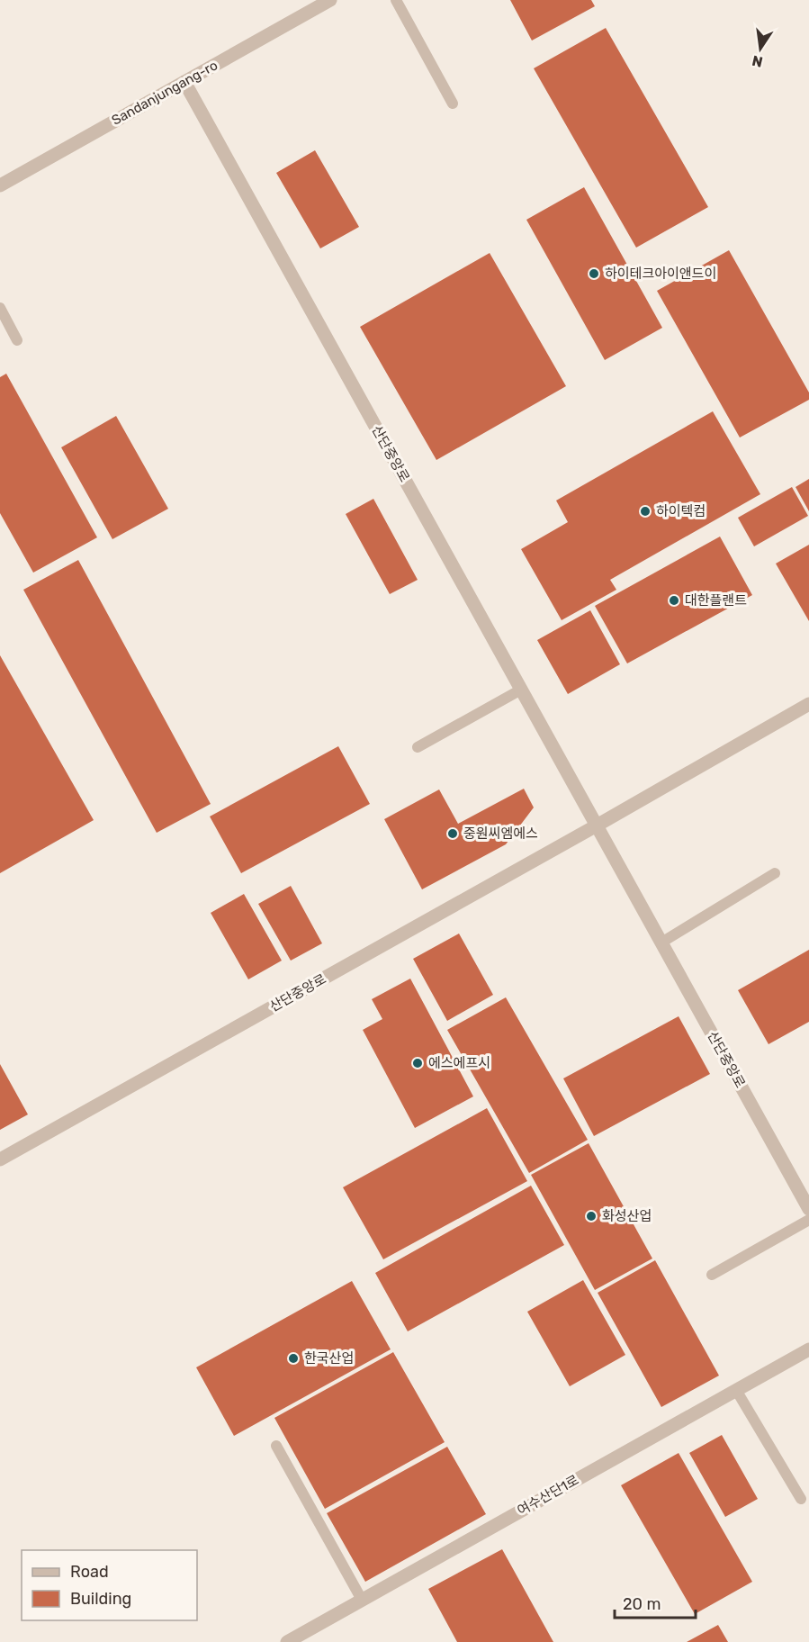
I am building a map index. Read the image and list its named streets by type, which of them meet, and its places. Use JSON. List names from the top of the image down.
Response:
{
  "streets": {
    "street": ["Sandanjungang-ro", "산단중앙로", "여수산단1로"]
  },
  "crossings": [
    ["Sandanjungang-ro", "산단중앙로"]
  ],
  "places": [
    "하이테크아이앤드이",
    "하이텍컴",
    "대한플랜트",
    "중원씨엠에스",
    "에스에프시",
    "화성산업",
    "한국산업"
  ],
  "legend": ["Road", "Building"],
  "scale_bar": "20 m",
  "north": "bottom"
}
